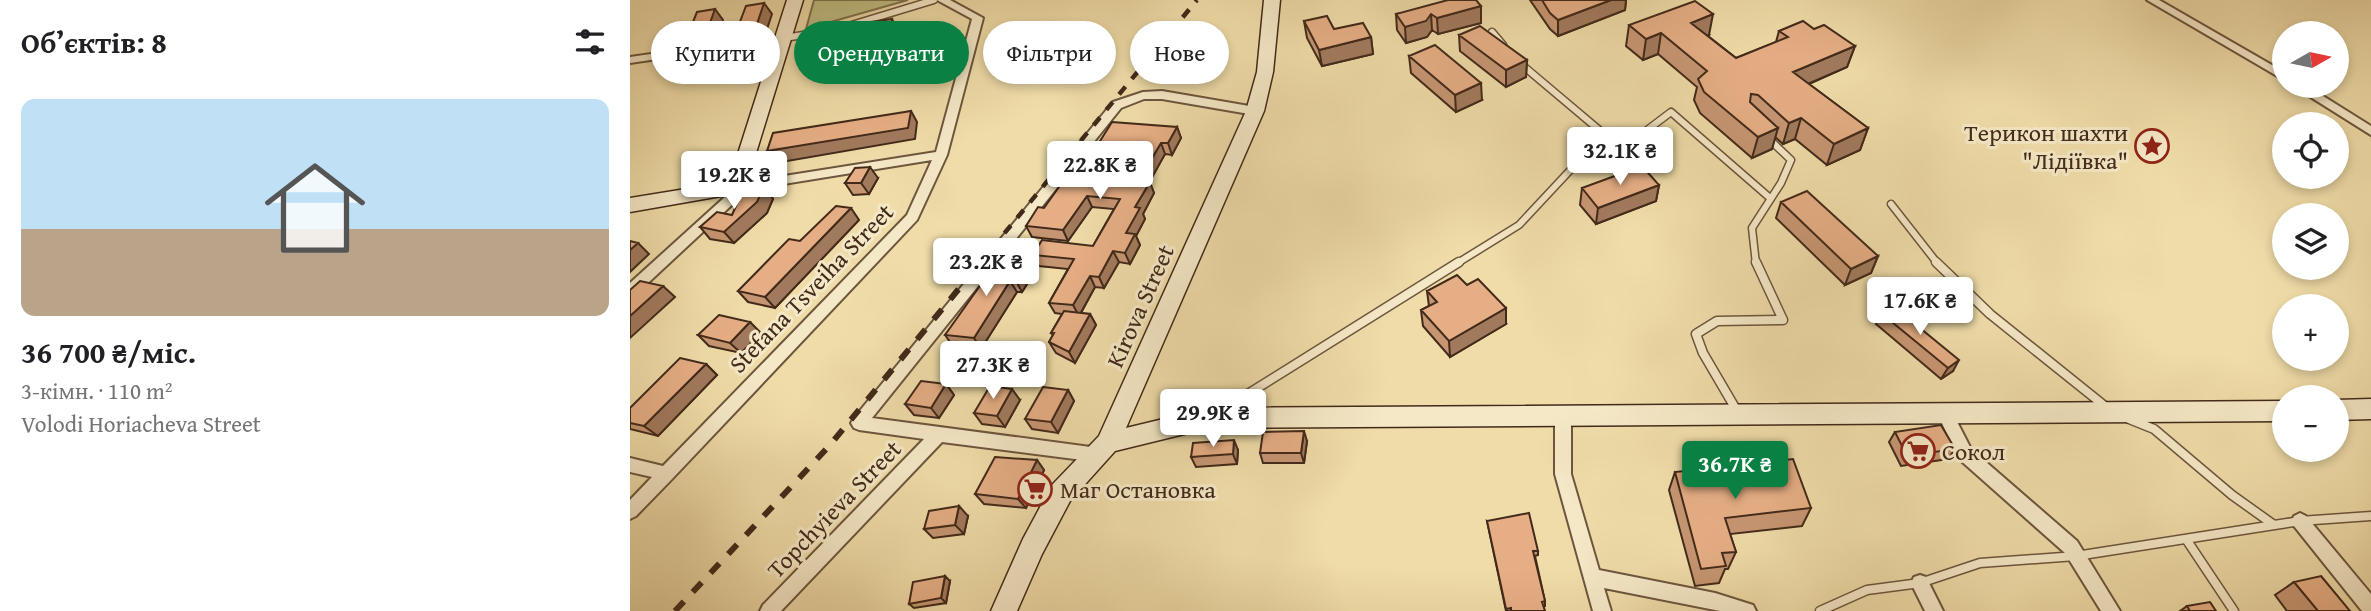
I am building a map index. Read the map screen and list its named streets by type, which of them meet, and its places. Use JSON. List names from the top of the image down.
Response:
{
  "streets": {
    "main road": ["Kirova Street"],
    "street": ["Stefana Tsveiha Street", "Topchyieva Street"]
  },
  "places": {
    "place": ["Терикон шахти \"Лідіївка\""],
    "supermarket": ["Сокол", "Маг Остановка"]
  },
  "north": "right",
  "page": {
    "heading": "Об’єктів: 8",
    "map_buttons": ["+", "−"],
    "chip": [
      "Купити",
      "Орендувати",
      "Фільтри",
      "Нове"
    ],
    "list": [
      {
        "name": "36 700 ₴/міс.",
        "note": "3-кімн. · 110 m² · Volodi Horiacheva Street"
      }
    ],
    "price": [
      "32.1K ₴",
      "22.8K ₴",
      "19.2K ₴",
      "23.2K ₴",
      "17.6K ₴",
      "27.3K ₴",
      "29.9K ₴",
      "36.7K ₴"
    ]
  }
}
